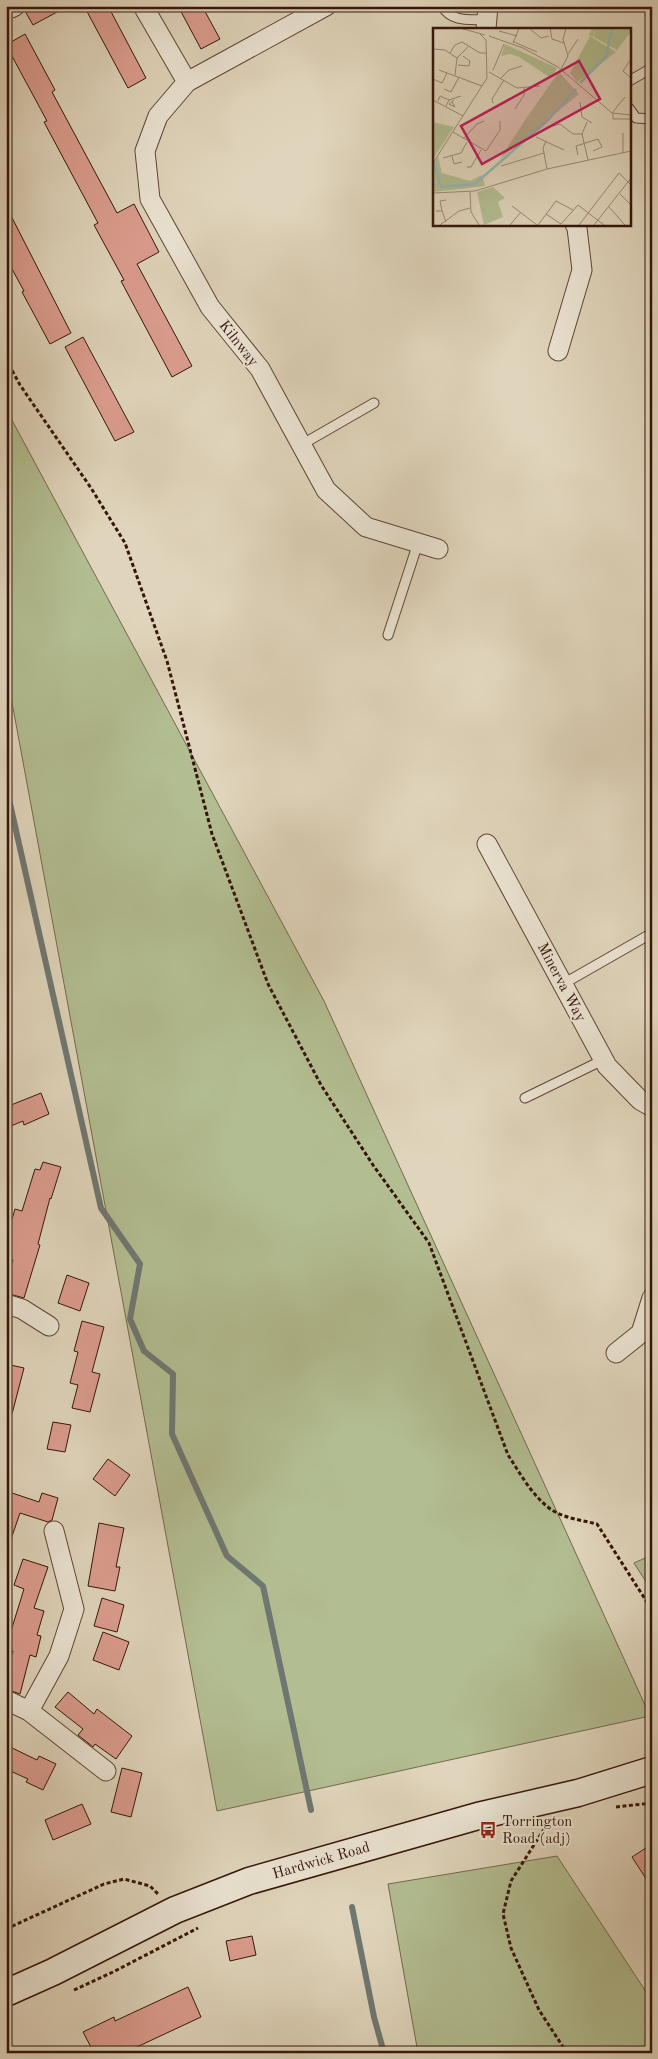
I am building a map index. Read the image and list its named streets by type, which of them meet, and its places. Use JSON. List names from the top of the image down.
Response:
{
  "streets": {
    "street": ["Kilnway", "Minerva Way", "Hardwick Road"]
  },
  "places": {
    "bus stop": ["Torrington Road (adj)"]
  }
}
